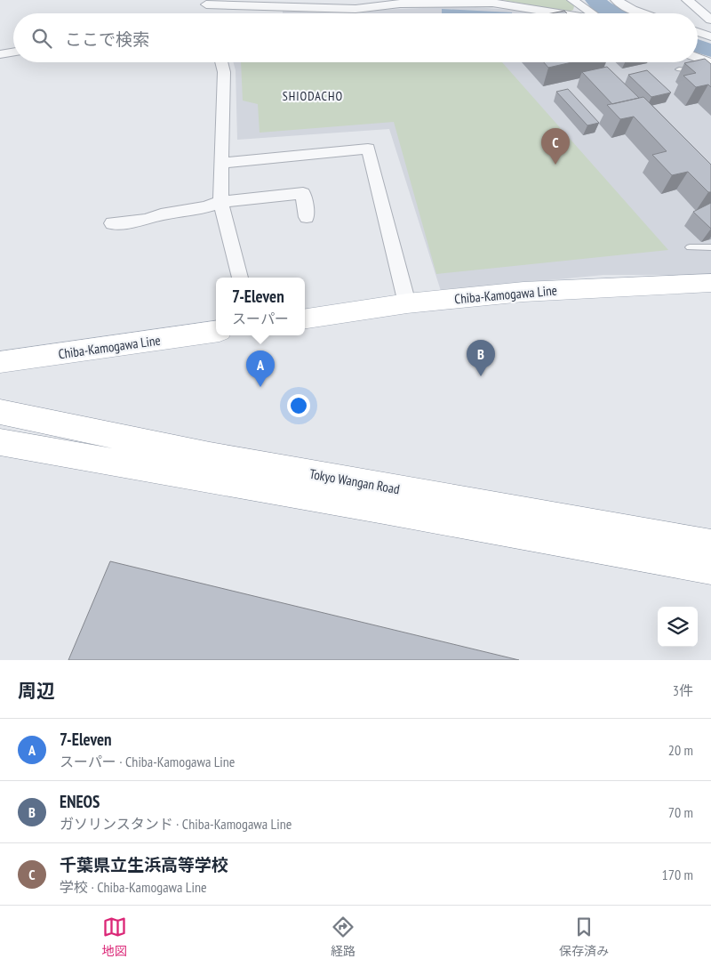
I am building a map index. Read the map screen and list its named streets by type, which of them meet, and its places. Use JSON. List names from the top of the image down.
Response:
{
  "streets": {
    "main road": ["Chiba-Kamogawa Line", "Tokyo Wangan Road"]
  },
  "districts": ["SHIODACHO"],
  "page": {
    "search": "ここで検索",
    "pins": ["C", "B", "A"],
    "popup": ["7-Eleven", "スーパー"],
    "heading": ["周辺", "3件"],
    "list": [
      {
        "mark": "A",
        "name": "7-Eleven",
        "note": "スーパー · Chiba-Kamogawa Line",
        "value": "20 m"
      },
      {
        "mark": "B",
        "name": "ENEOS",
        "note": "ガソリンスタンド · Chiba-Kamogawa Line",
        "value": "70 m"
      },
      {
        "mark": "C",
        "name": "千葉県立生浜高等学校",
        "note": "学校 · Chiba-Kamogawa Line",
        "value": "170 m"
      }
    ],
    "nav": ["地図", "経路", "保存済み"]
  }
}
